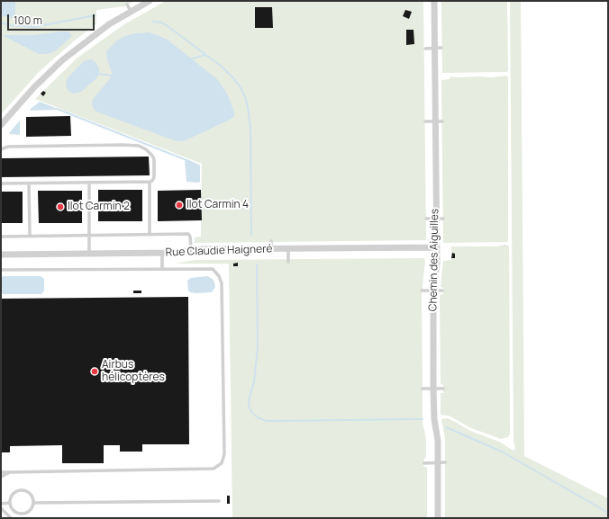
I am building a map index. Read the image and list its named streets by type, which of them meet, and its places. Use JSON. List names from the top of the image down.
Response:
{
  "streets": {
    "street": ["Rue Claudie Haigneré", "Chemin des Aiguilles"]
  },
  "crossings": [
    ["Rue Claudie Haigneré", "Chemin des Aiguilles"]
  ],
  "places": ["Ilot Carmin 4", "Ilot Carmin 2", "Airbus hélicoptères"],
  "scale_bar": "100 m"
}
